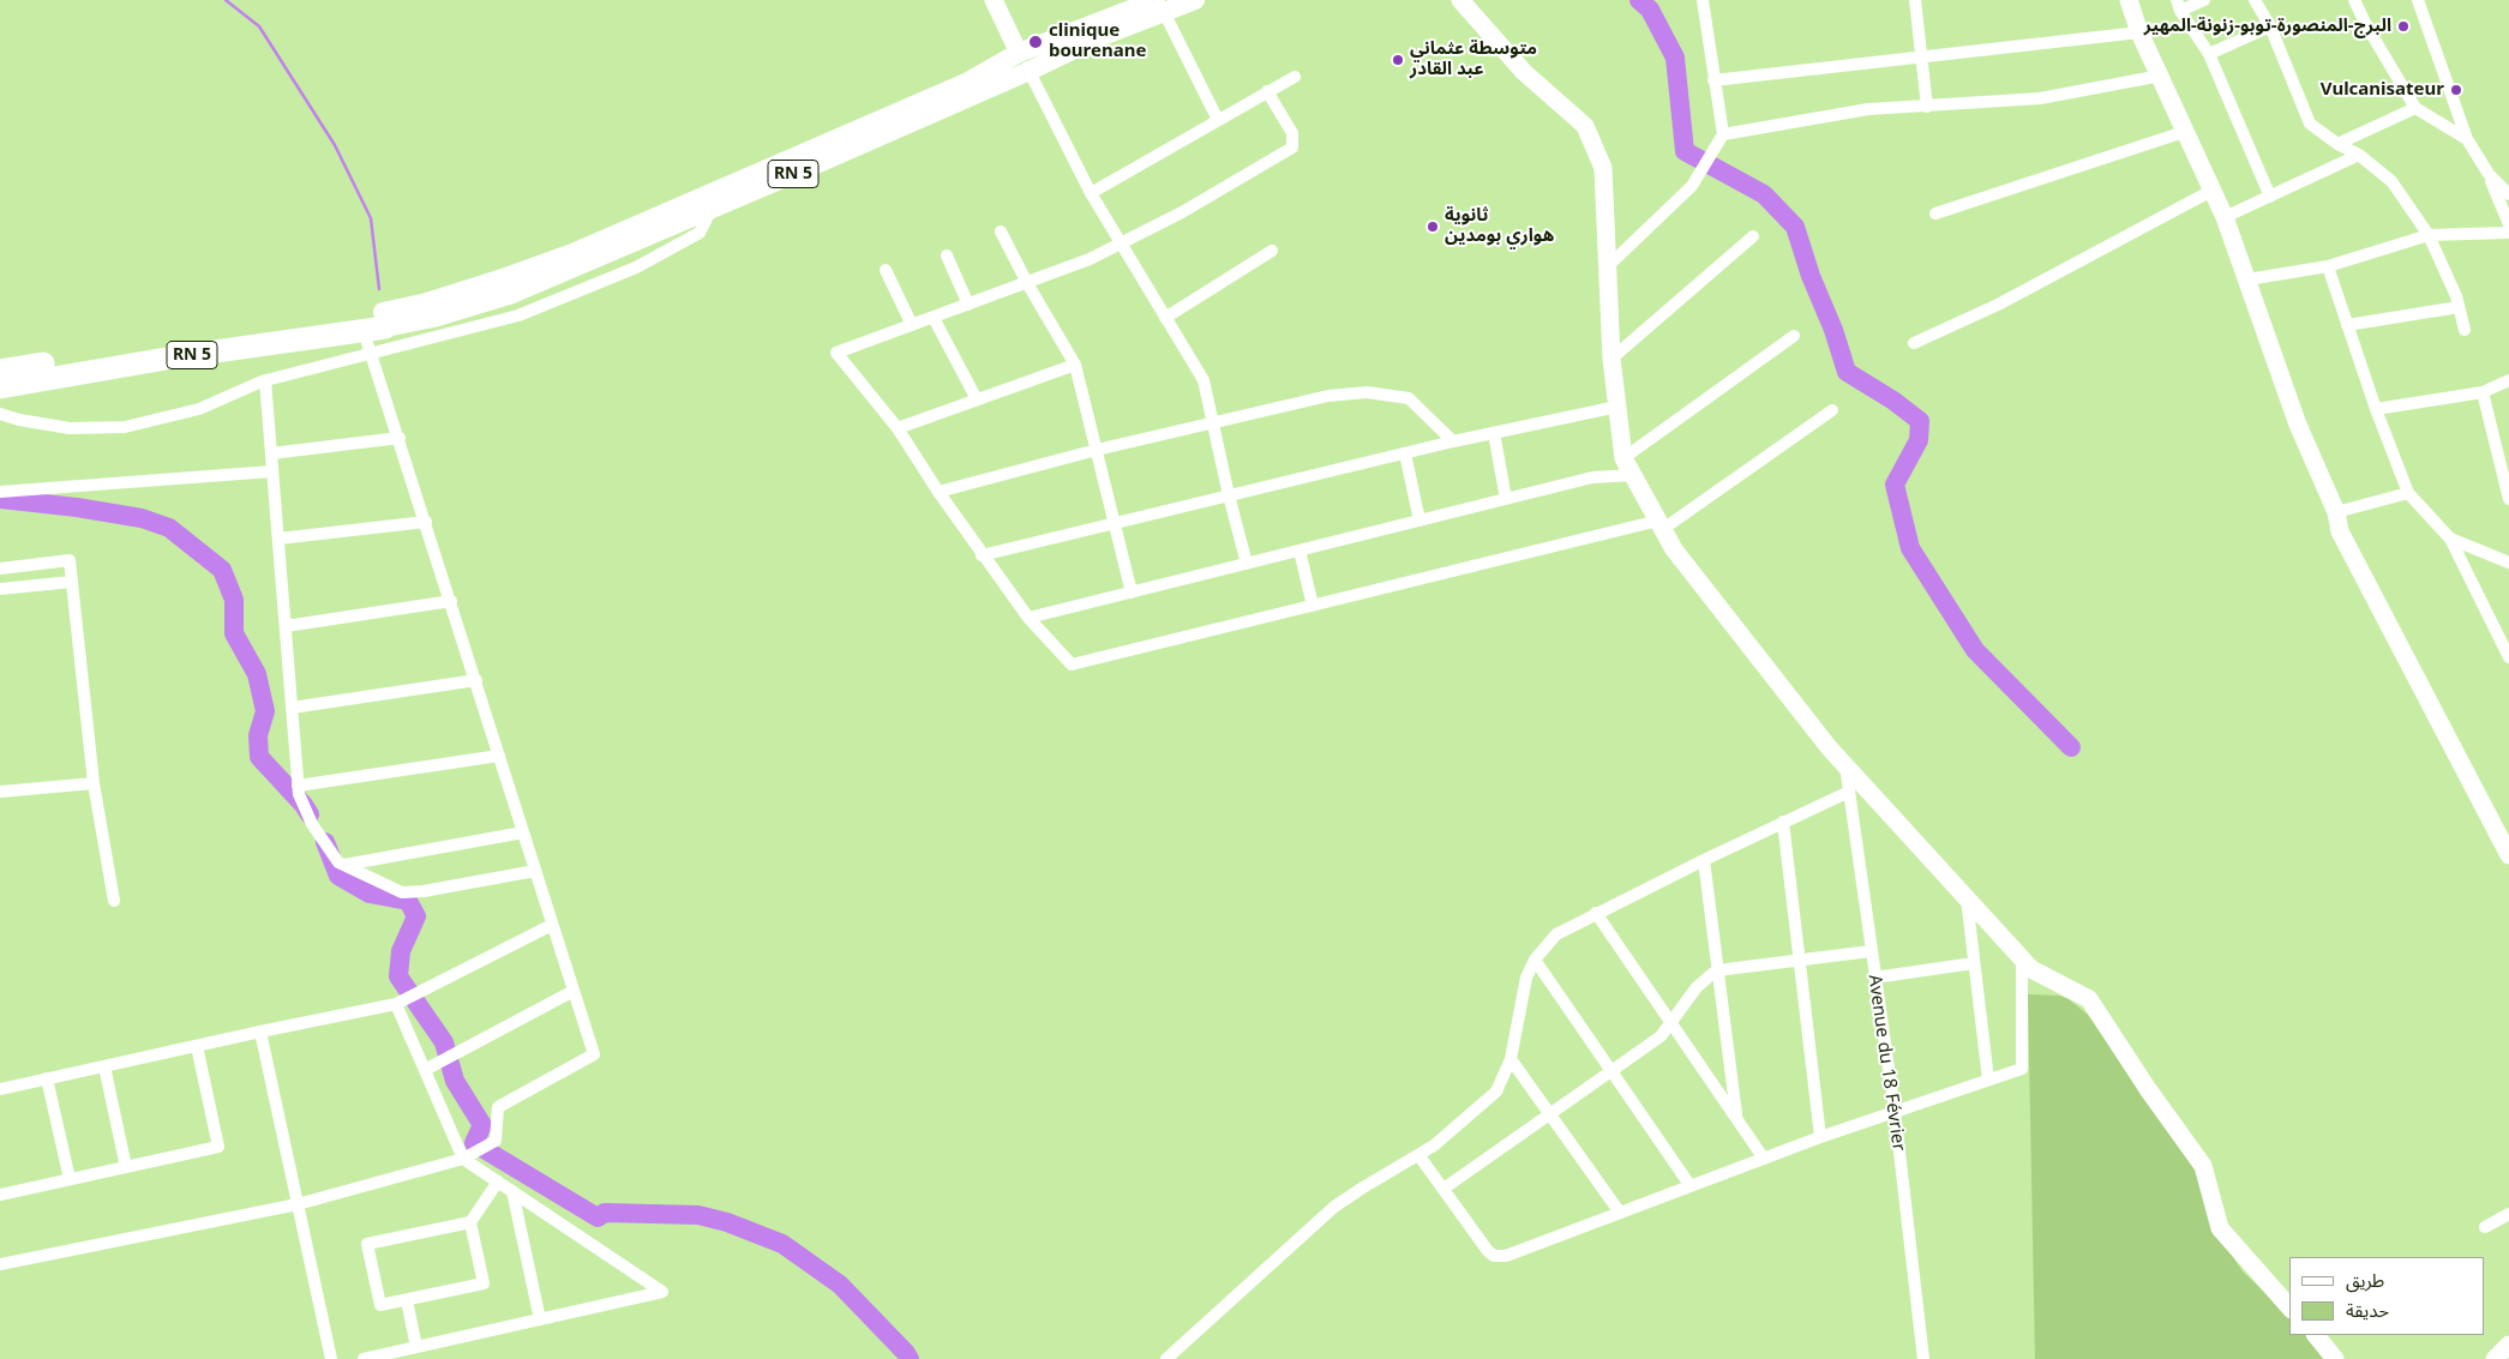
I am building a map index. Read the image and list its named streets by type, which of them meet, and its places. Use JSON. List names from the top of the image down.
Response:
{
  "streets": {
    "highway": ["RN 5"],
    "street": ["Avenue du 18 Février"]
  },
  "places": [
    "البرج-المنصورة-توبو-زنونة-المهير",
    "clinique bourenane",
    "متوسطة عثماني عبد القادر",
    "Vulcanisateur",
    "ثانوية هواري بومدين"
  ],
  "legend": ["طريق", "حديقة"]
}
